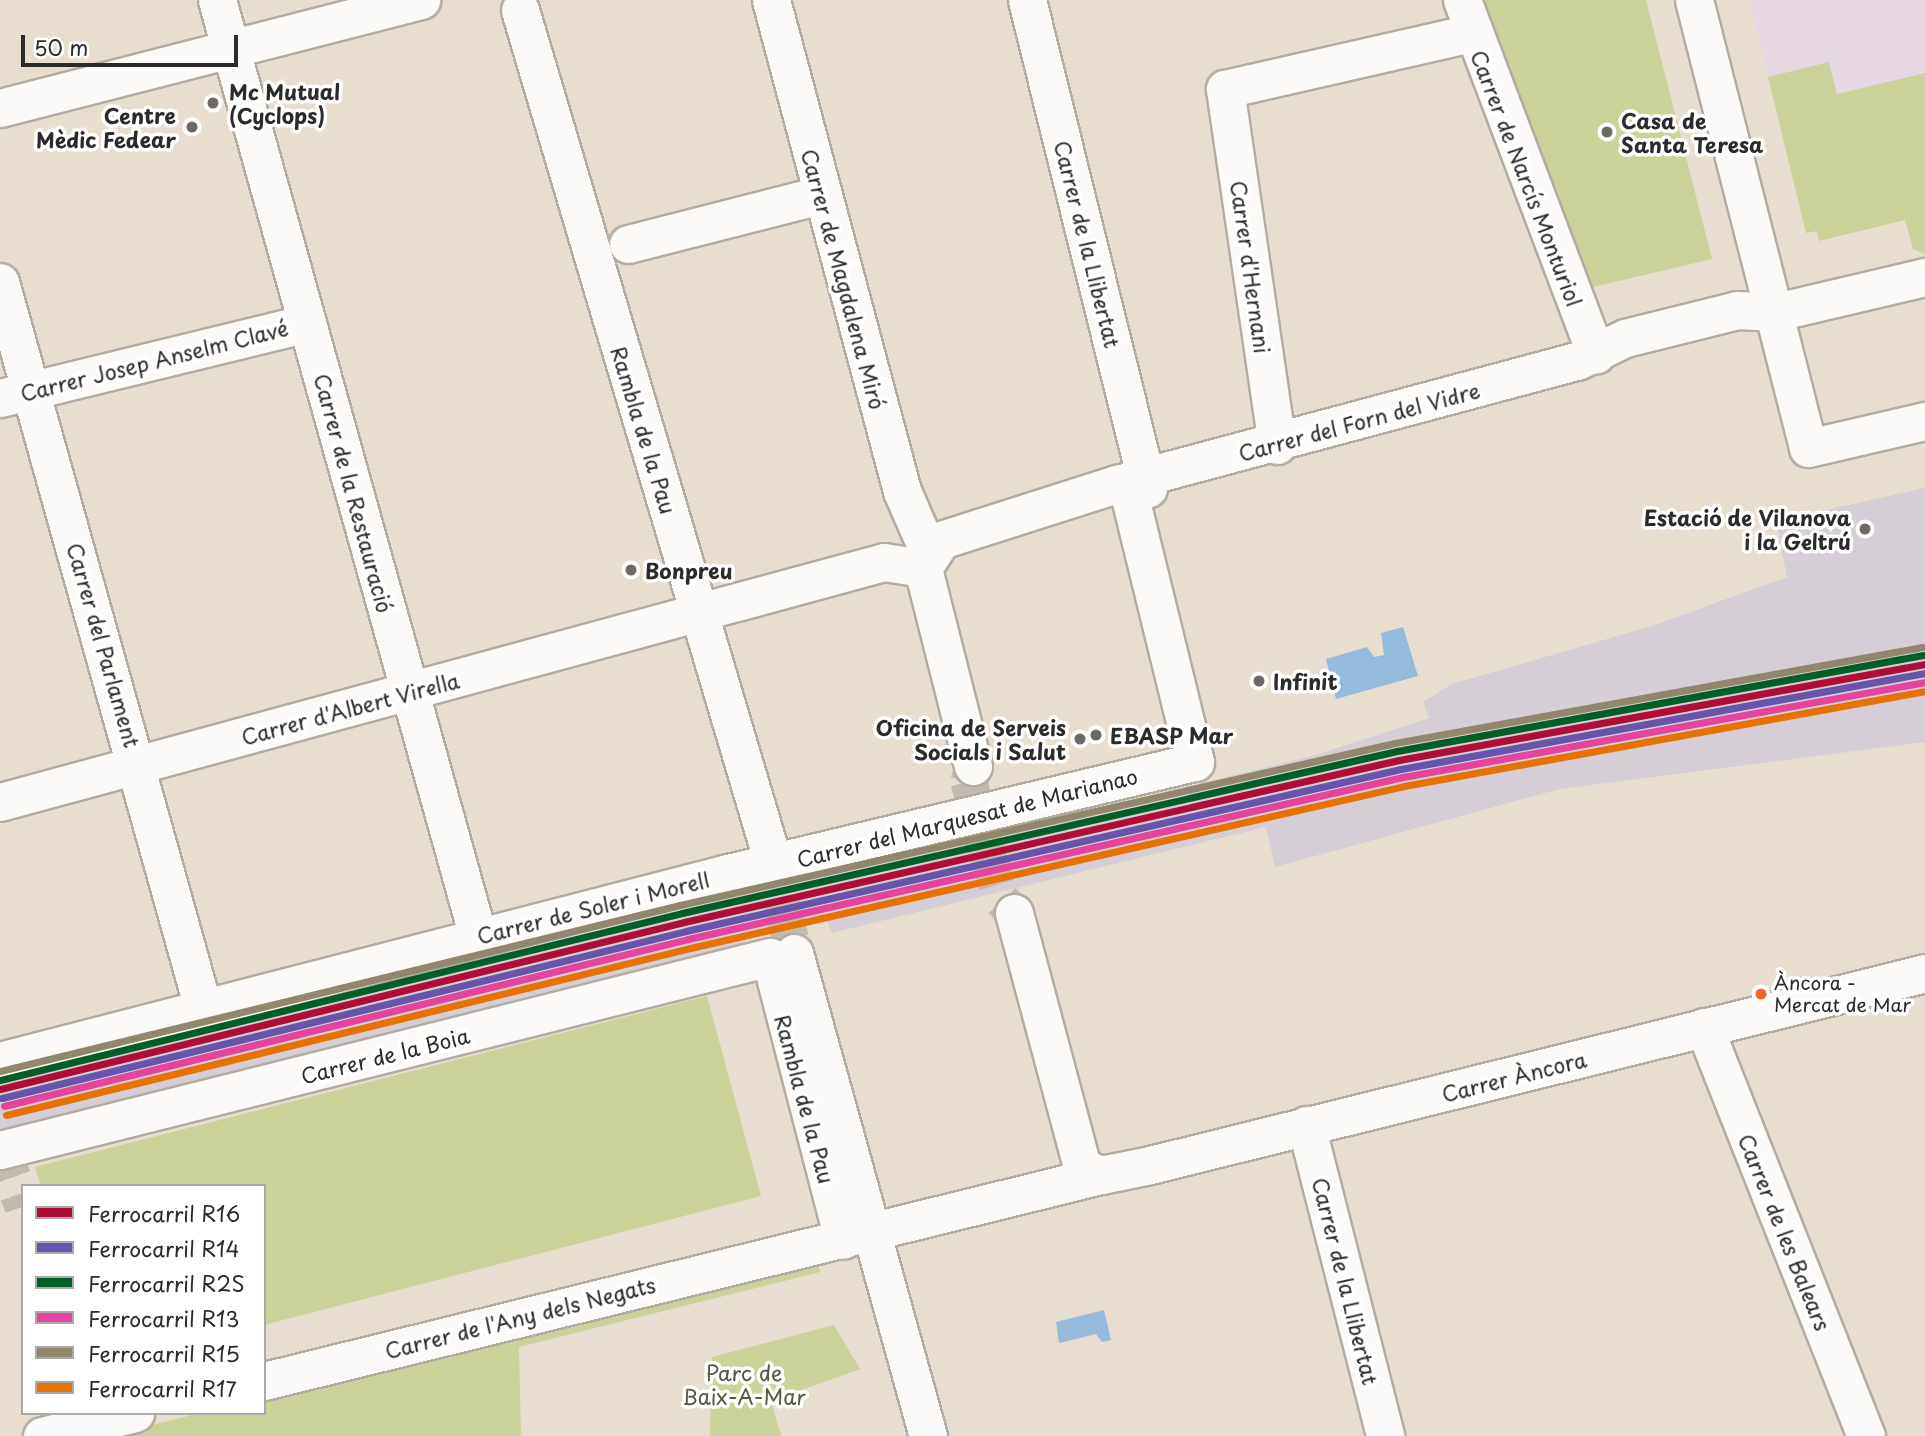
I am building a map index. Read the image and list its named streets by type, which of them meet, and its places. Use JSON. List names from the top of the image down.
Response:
{
  "streets": {
    "street": [
      "Carrer de Narcís Monturiol",
      "Carrer de la Llibertat",
      "Carrer d'Hernani",
      "Carrer de Magdalena Miró",
      "Carrer Josep Anselm Clavé",
      "Carrer del Forn del Vidre",
      "Rambla de la Pau",
      "Carrer de la Restauració",
      "Carrer del Parlament",
      "Carrer d'Albert Virella",
      "Carrer del Marquesat de Marianao",
      "Carrer de Soler i Morell",
      "Carrer de la Boia",
      "Carrer Àncora",
      "Carrer de les Balears",
      "Carrer de l'Any dels Negats"
    ]
  },
  "crossings": [
    ["Carrer de Narcís Monturiol", "Carrer d'Hernani"],
    ["Carrer de Narcís Monturiol", "Carrer del Forn del Vidre"],
    ["Carrer de la Llibertat", "Carrer del Forn del Vidre"],
    ["Carrer de la Llibertat", "Carrer del Marquesat de Marianao"],
    ["Carrer de la Llibertat", "Carrer Àncora"],
    ["Carrer d'Hernani", "Carrer del Forn del Vidre"],
    ["Carrer de Magdalena Miró", "Carrer del Forn del Vidre"],
    ["Carrer Josep Anselm Clavé", "Carrer de la Restauració"],
    ["Carrer Josep Anselm Clavé", "Carrer del Parlament"],
    ["Carrer del Forn del Vidre", "Rambla de la Pau"],
    ["Carrer del Forn del Vidre", "Carrer d'Albert Virella"],
    ["Rambla de la Pau", "Carrer d'Albert Virella"],
    ["Rambla de la Pau", "Carrer de la Boia"],
    ["Rambla de la Pau", "Carrer Àncora"],
    ["Rambla de la Pau", "Carrer de l'Any dels Negats"],
    ["Carrer de la Restauració", "Carrer d'Albert Virella"],
    ["Carrer de la Restauració", "Carrer de Soler i Morell"],
    ["Carrer del Parlament", "Carrer d'Albert Virella"],
    ["Carrer del Parlament", "Carrer de Soler i Morell"],
    ["Carrer del Marquesat de Marianao", "Carrer de Soler i Morell"],
    ["Carrer Àncora", "Carrer de les Balears"],
    ["Carrer Àncora", "Carrer de l'Any dels Negats"]
  ],
  "parks": ["Parc de Baix-A-Mar"],
  "places": [
    "Mc Mutual (Cyclops)",
    "Centre Mèdic Fedear",
    "Casa de Santa Teresa",
    "Estació de Vilanova i la Geltrú",
    "Bonpreu",
    "Infinit",
    "EBASP Mar",
    "Oficina de Serveis Socials i Salut",
    "Àncora - Mercat de Mar"
  ],
  "lines": [
    "rail line R15",
    "rail line R2S",
    "rail line R16",
    "rail line R14",
    "rail line R13",
    "rail line R17"
  ],
  "legend": [
    "Ferrocarril R16",
    "Ferrocarril R14",
    "Ferrocarril R2S",
    "Ferrocarril R13",
    "Ferrocarril R15",
    "Ferrocarril R17"
  ],
  "scale_bar": "50 m"
}
